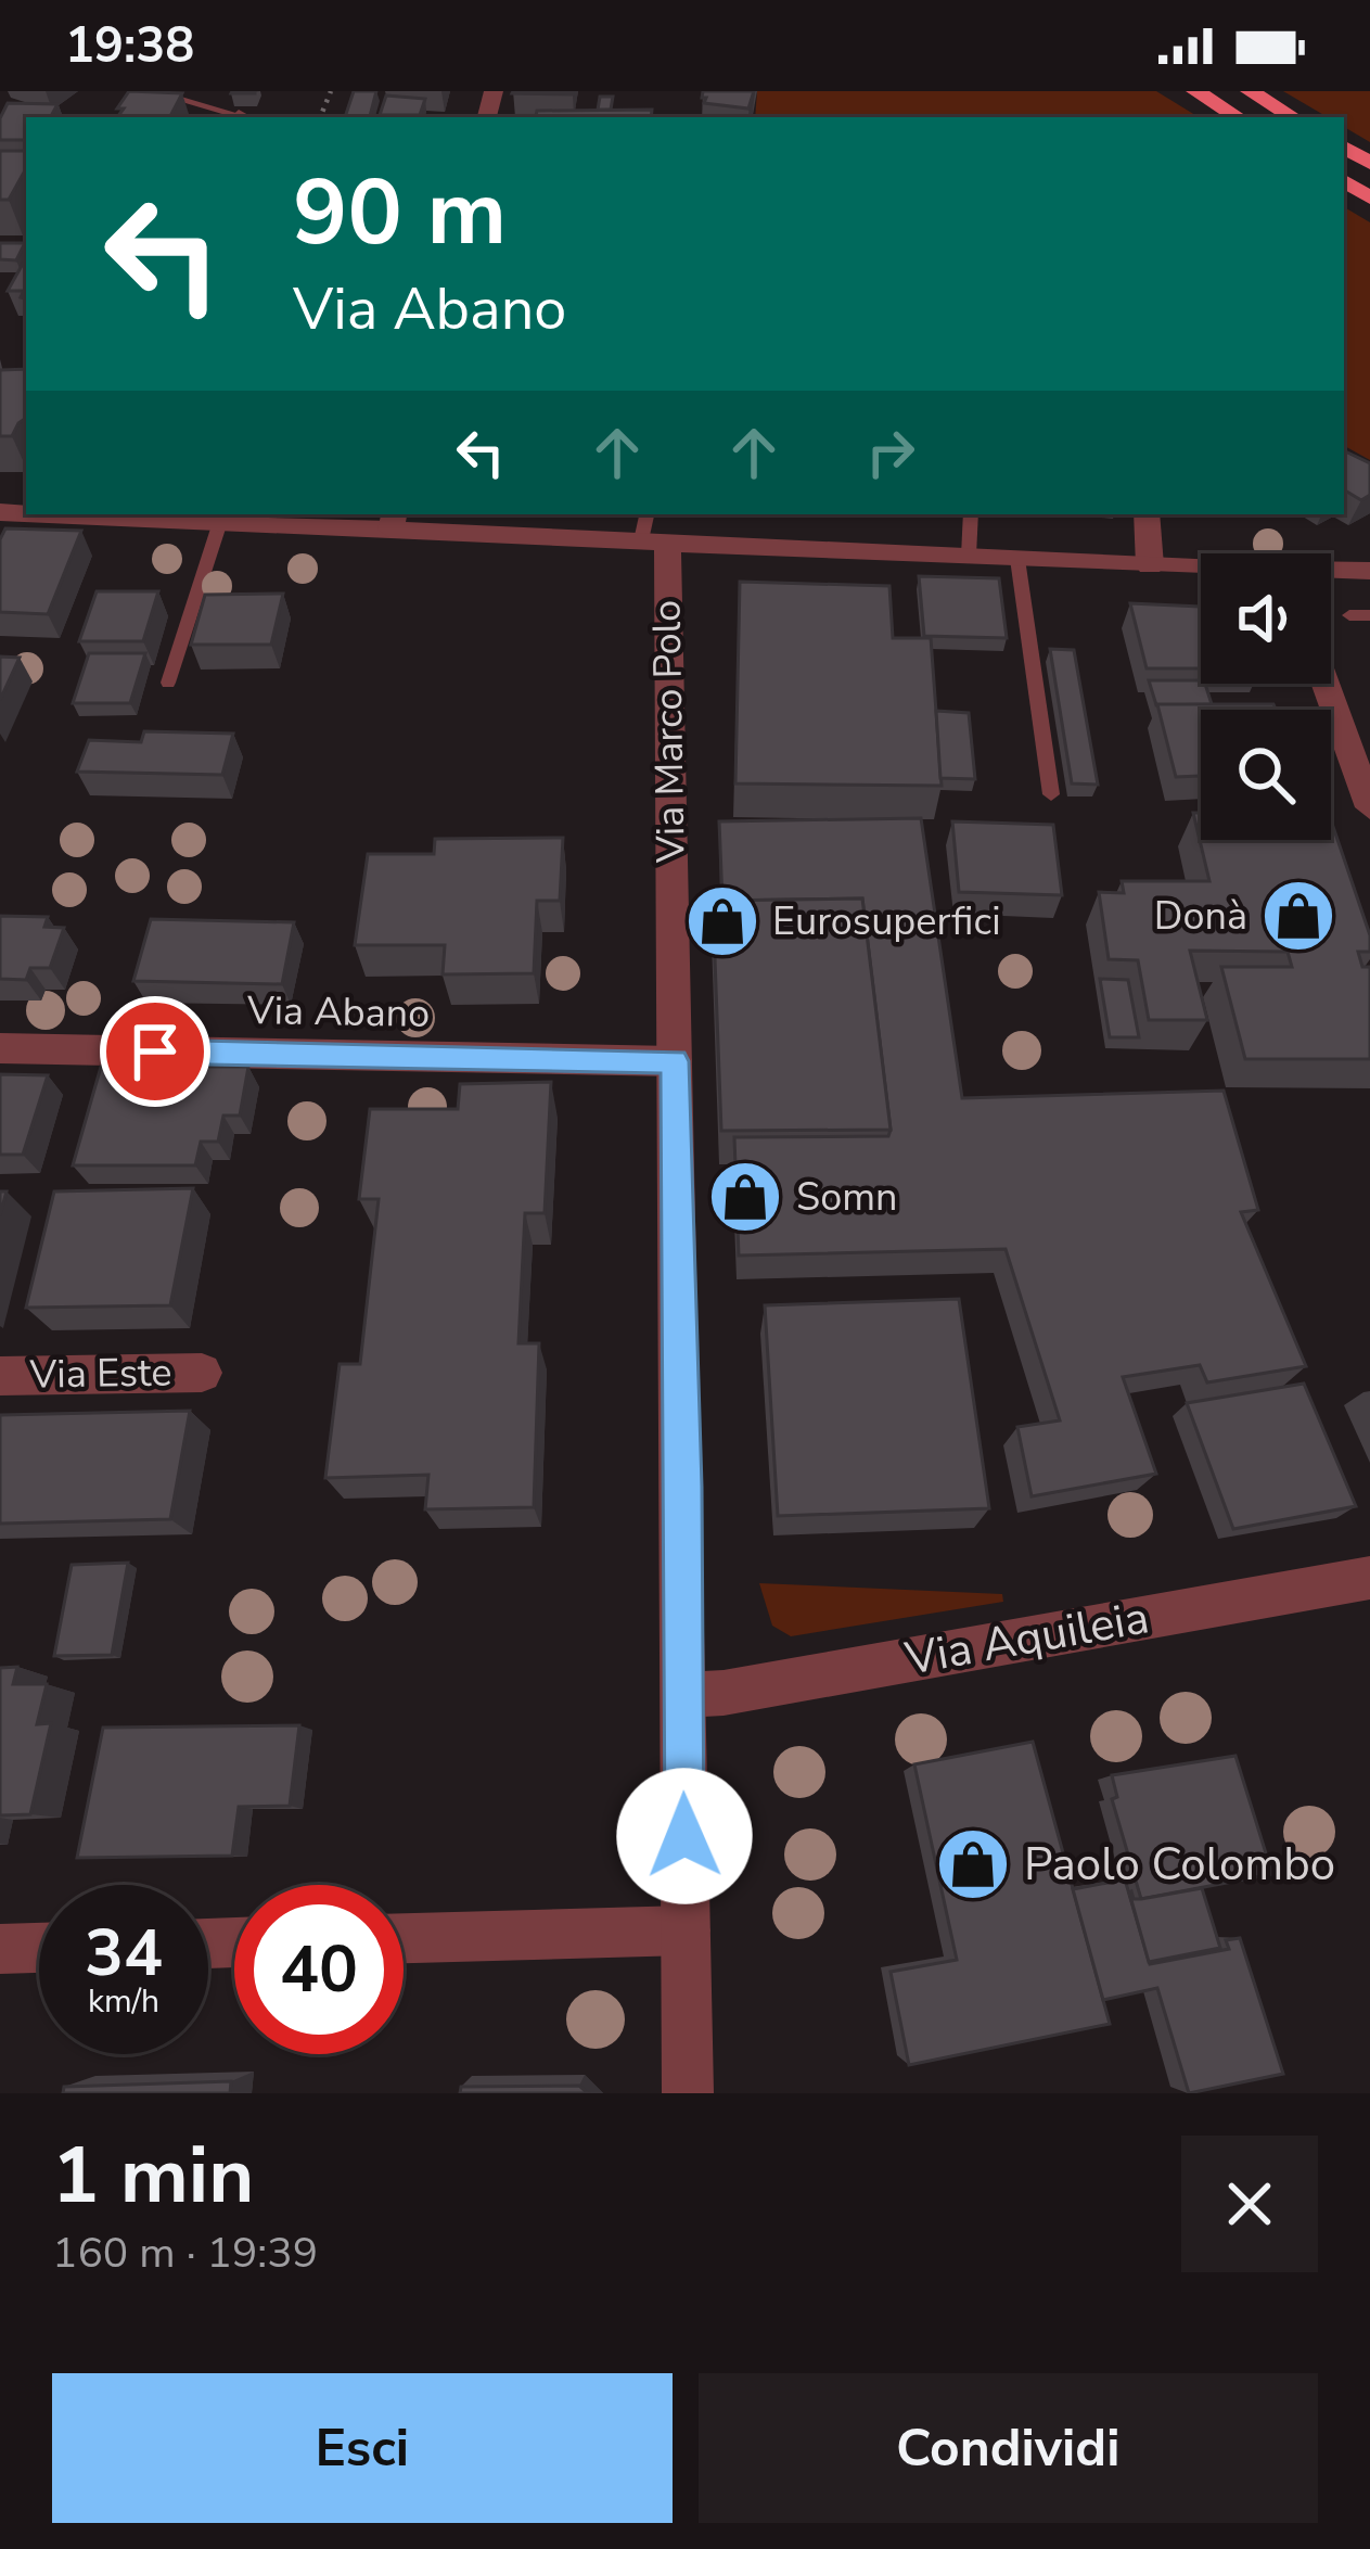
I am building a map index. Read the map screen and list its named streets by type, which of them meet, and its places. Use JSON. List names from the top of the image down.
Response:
{
  "streets": {
    "street": [
      "Via Marco Polo",
      "Via Abano",
      "Via Este",
      "Via Aquileia"
    ]
  },
  "crossings": [
    ["Via Marco Polo", "Via Abano"],
    ["Via Marco Polo", "Via Aquileia"]
  ],
  "places": {
    "shop": [
      "Donà",
      "Eurosuperfici",
      "Somn",
      "Paolo Colombo"
    ]
  },
  "page": {
    "status": "19:38",
    "turn": ["90 m", "Via Abano"],
    "speed": "34 km/h",
    "limit": "40",
    "heading": ["1 min", "160 m · 19:39"],
    "buttons": ["Esci", "Condividi"]
  }
}
